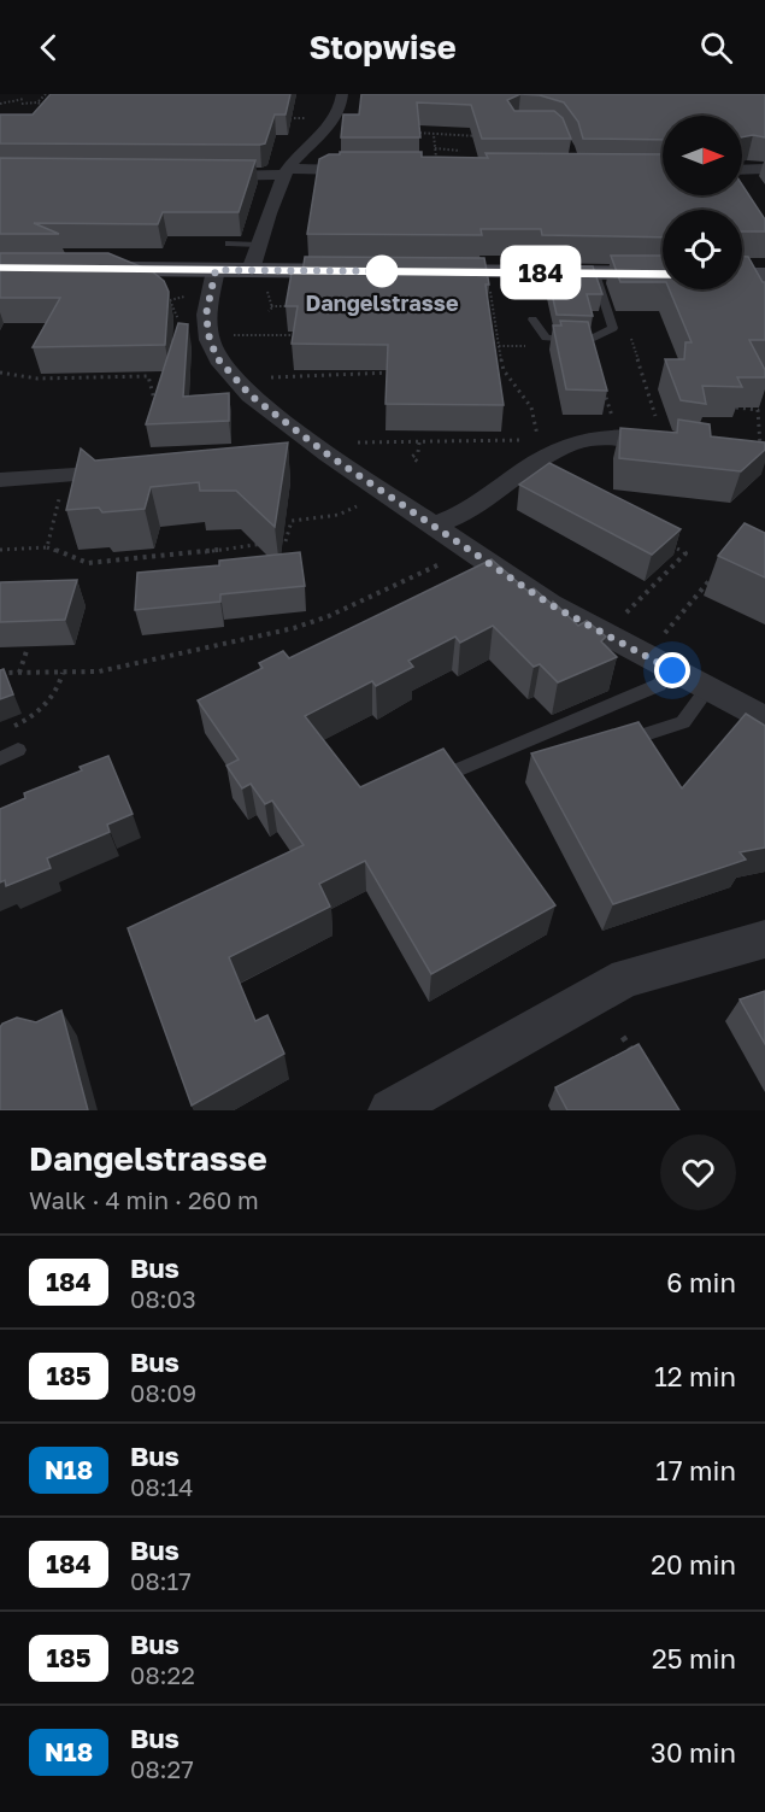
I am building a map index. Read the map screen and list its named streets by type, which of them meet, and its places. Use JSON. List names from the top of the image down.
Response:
{
  "places": ["Dangelstrasse"],
  "lines": ["bus line 184"],
  "north": "right",
  "page": {
    "header": "Stopwise",
    "on_map": "184",
    "heading": ["Dangelstrasse", "Walk · 4 min · 260 m"],
    "list": [
      {
        "mark": "184",
        "name": "Bus",
        "note": "08:03",
        "value": "6 min"
      },
      {
        "mark": "185",
        "name": "Bus",
        "note": "08:09",
        "value": "12 min"
      },
      {
        "mark": "N18",
        "name": "Bus",
        "note": "08:14",
        "value": "17 min"
      },
      {
        "mark": "184",
        "name": "Bus",
        "note": "08:17",
        "value": "20 min"
      },
      {
        "mark": "185",
        "name": "Bus",
        "note": "08:22",
        "value": "25 min"
      },
      {
        "mark": "N18",
        "name": "Bus",
        "note": "08:27",
        "value": "30 min"
      }
    ]
  }
}
